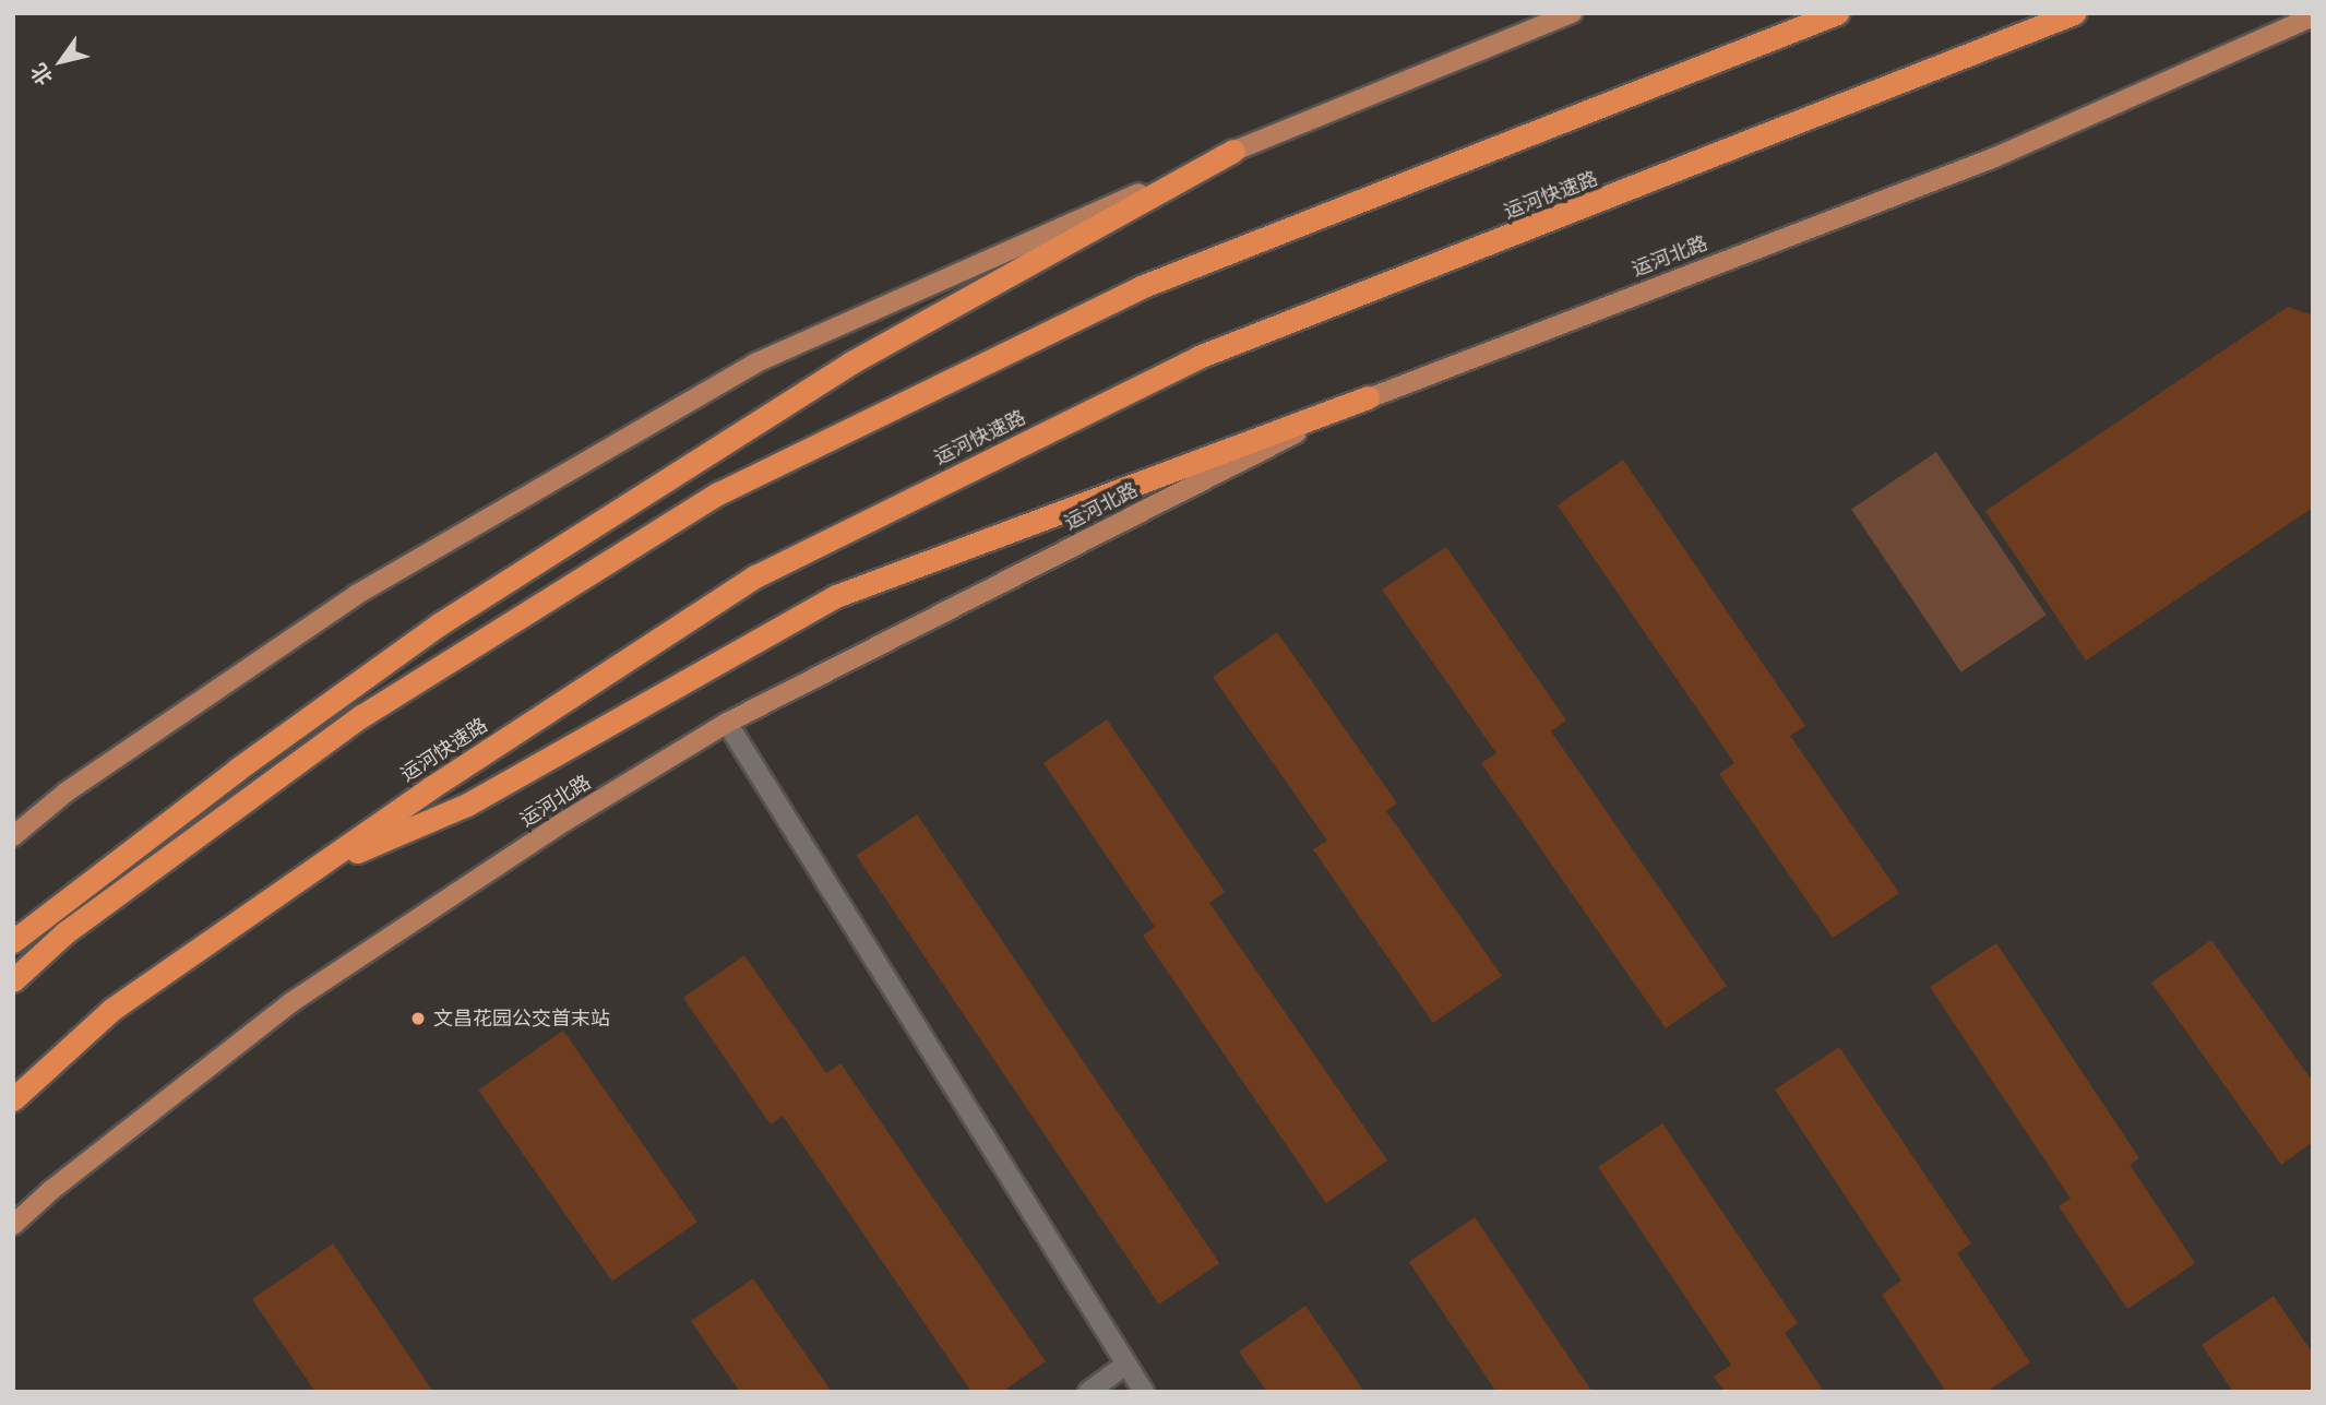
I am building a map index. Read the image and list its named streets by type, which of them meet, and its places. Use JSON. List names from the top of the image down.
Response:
{
  "streets": {
    "highway": ["运河快速路"],
    "main road": ["运河北路"]
  },
  "places": ["文昌花园公交首末站"],
  "north": "bottom left"
}
